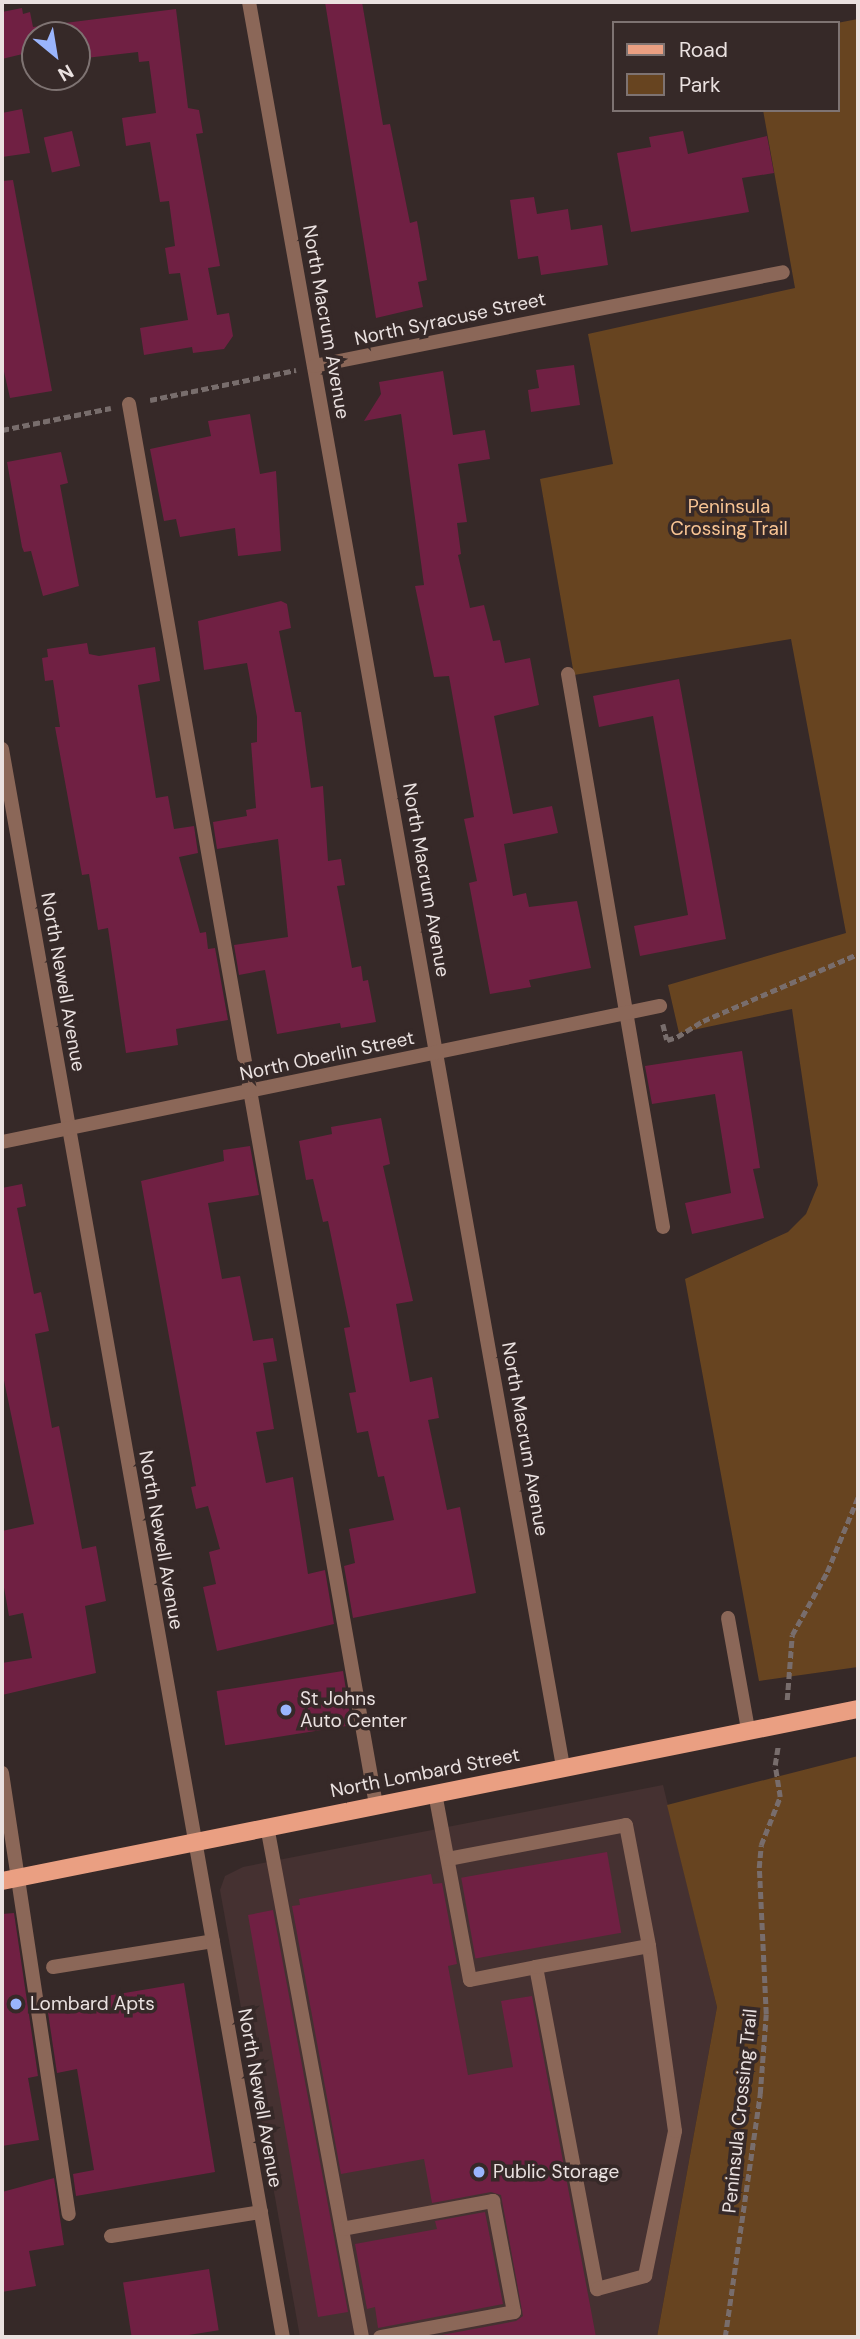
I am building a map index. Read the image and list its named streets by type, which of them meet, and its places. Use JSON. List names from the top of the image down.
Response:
{
  "streets": {
    "main road": ["North Lombard Street"],
    "street": [
      "North Syracuse Street",
      "North Macrum Avenue",
      "North Newell Avenue",
      "North Oberlin Street"
    ],
    "path": ["Peninsula Crossing Trail"]
  },
  "crossings": [
    ["North Syracuse Street", "North Macrum Avenue"],
    ["North Macrum Avenue", "North Oberlin Street"],
    ["North Macrum Avenue", "North Lombard Street"],
    ["North Newell Avenue", "North Oberlin Street"],
    ["North Newell Avenue", "North Lombard Street"]
  ],
  "parks": ["Peninsula Crossing Trail"],
  "places": ["St Johns Auto Center", "Lombard Apts", "Public Storage"],
  "legend": ["Road", "Park"],
  "north": "bottom right"
}
